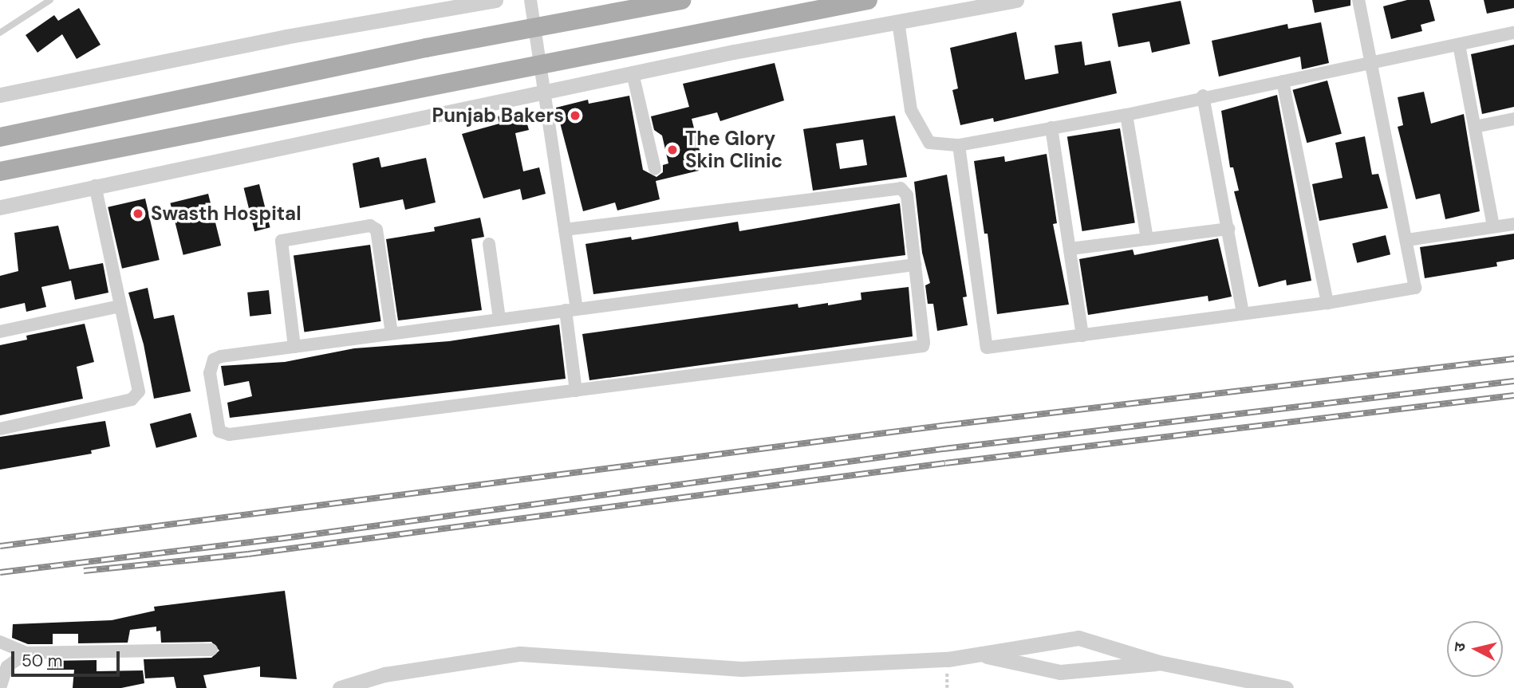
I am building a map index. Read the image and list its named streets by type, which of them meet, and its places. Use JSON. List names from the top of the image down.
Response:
{
  "places": ["Punjab Bakers", "The Glory Skin Clinic", "Swasth Hospital"],
  "scale_bar": "50 m",
  "north": "left"
}
